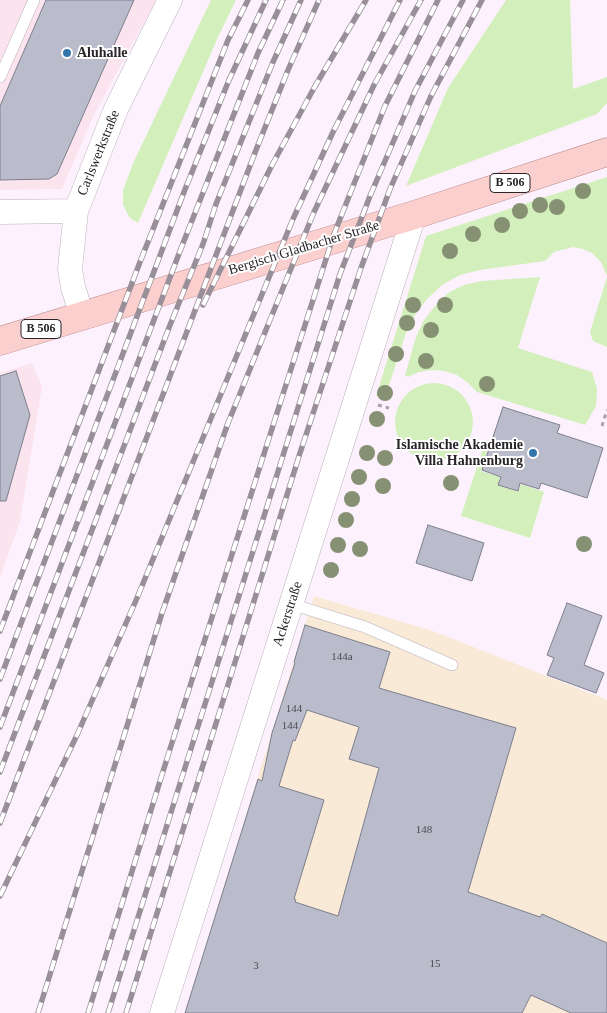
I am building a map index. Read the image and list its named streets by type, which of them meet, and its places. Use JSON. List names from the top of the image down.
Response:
{
  "streets": {
    "main road": ["B 506", "Bergisch Gladbacher Straße"],
    "street": ["Carlswerkstraße", "Ackerstraße"]
  },
  "crossings": [
    ["Carlswerkstraße", "Bergisch Gladbacher Straße"],
    ["Bergisch Gladbacher Straße", "Ackerstraße"]
  ],
  "places": ["Aluhalle", "Islamische Akademie Villa Hahnenburg"],
  "house_numbers": [
    "144a",
    "144",
    "144",
    "148",
    "15",
    "3"
  ]
}
